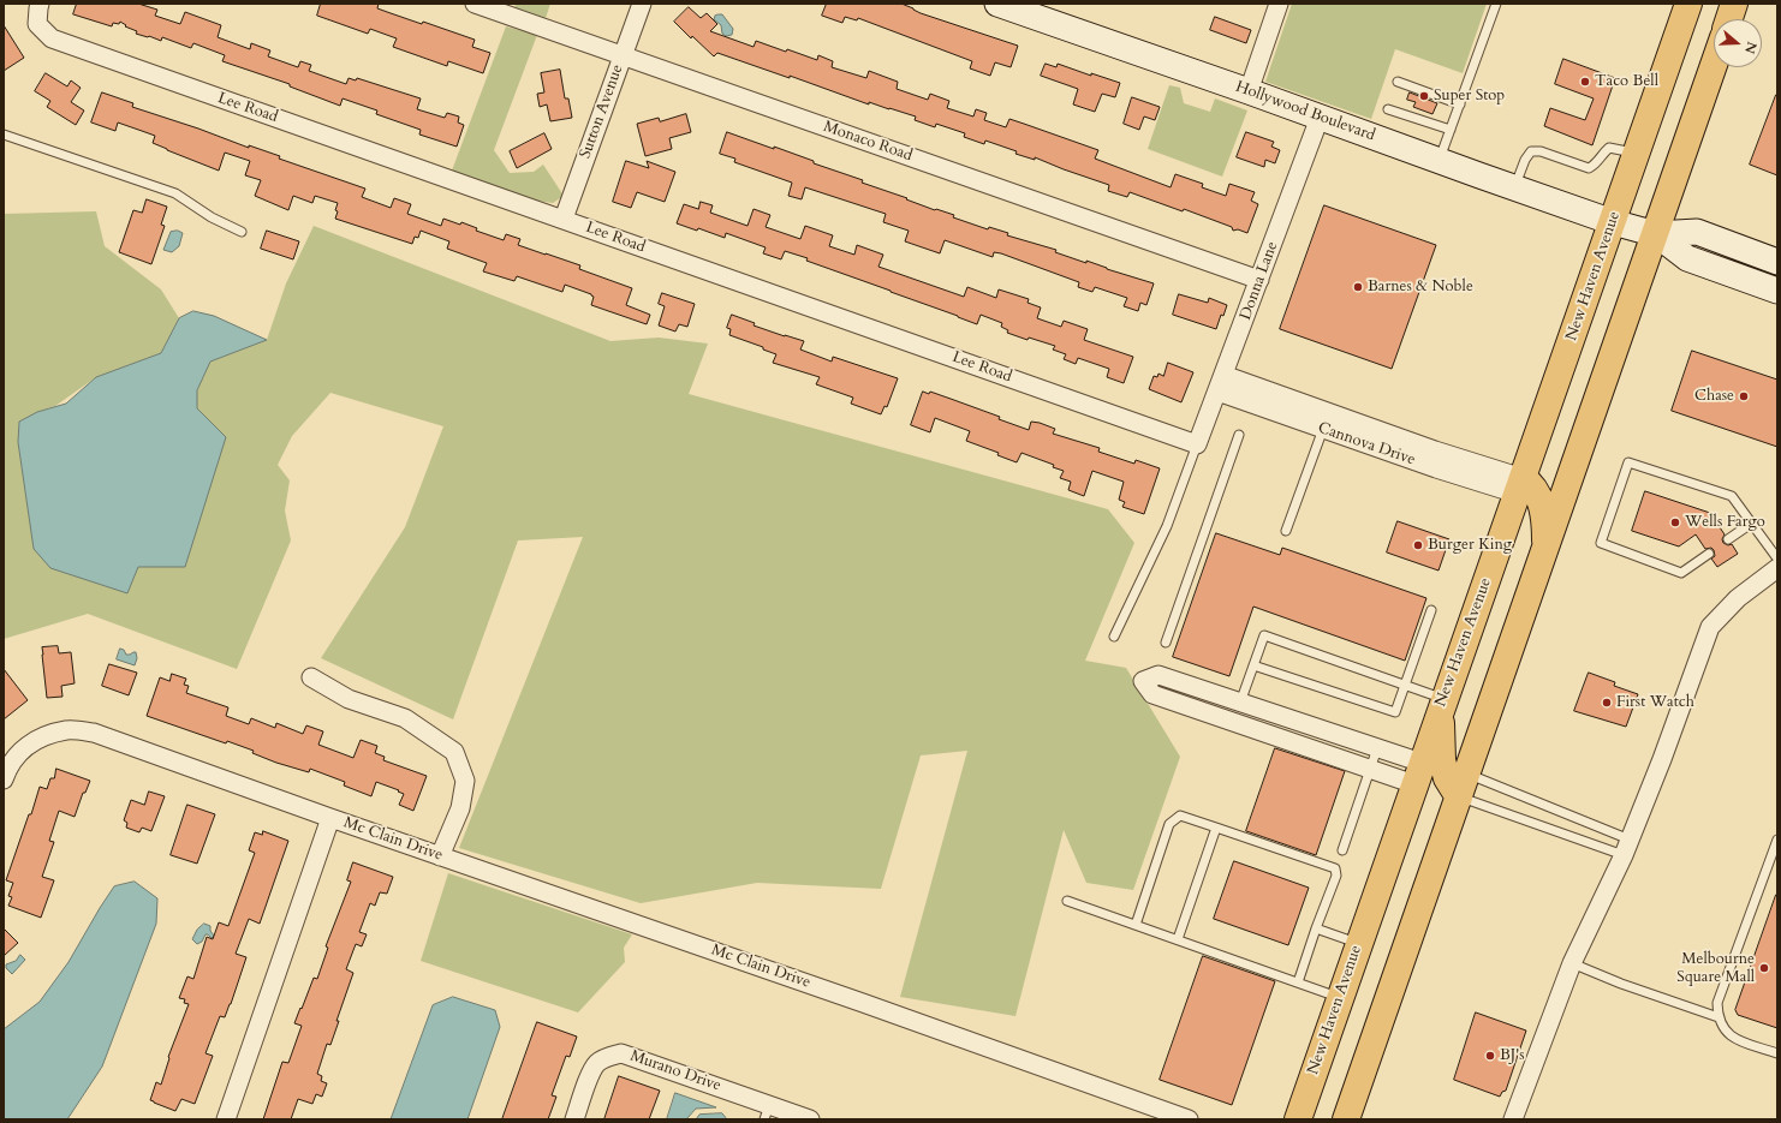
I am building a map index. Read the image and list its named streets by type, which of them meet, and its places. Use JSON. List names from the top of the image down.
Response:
{
  "streets": {
    "main road": ["New Haven Avenue"],
    "street": [
      "Lee Road",
      "Sutton Avenue",
      "Hollywood Boulevard",
      "Monaco Road",
      "Donna Lane",
      "Cannova Drive",
      "Mc Clain Drive",
      "Murano Drive"
    ]
  },
  "crossings": [
    ["Lee Road", "Sutton Avenue"],
    ["Lee Road", "Donna Lane"],
    ["Sutton Avenue", "Monaco Road"],
    ["Hollywood Boulevard", "New Haven Avenue"],
    ["Hollywood Boulevard", "Donna Lane"],
    ["Monaco Road", "Donna Lane"],
    ["New Haven Avenue", "Cannova Drive"],
    ["Donna Lane", "Cannova Drive"]
  ],
  "places": [
    "Taco Bell",
    "Super Stop",
    "Barnes & Noble",
    "Chase",
    "Wells Fargo",
    "Burger King",
    "First Watch",
    "Melbourne Square Mall",
    "BJ's"
  ],
  "north": "right"
}
